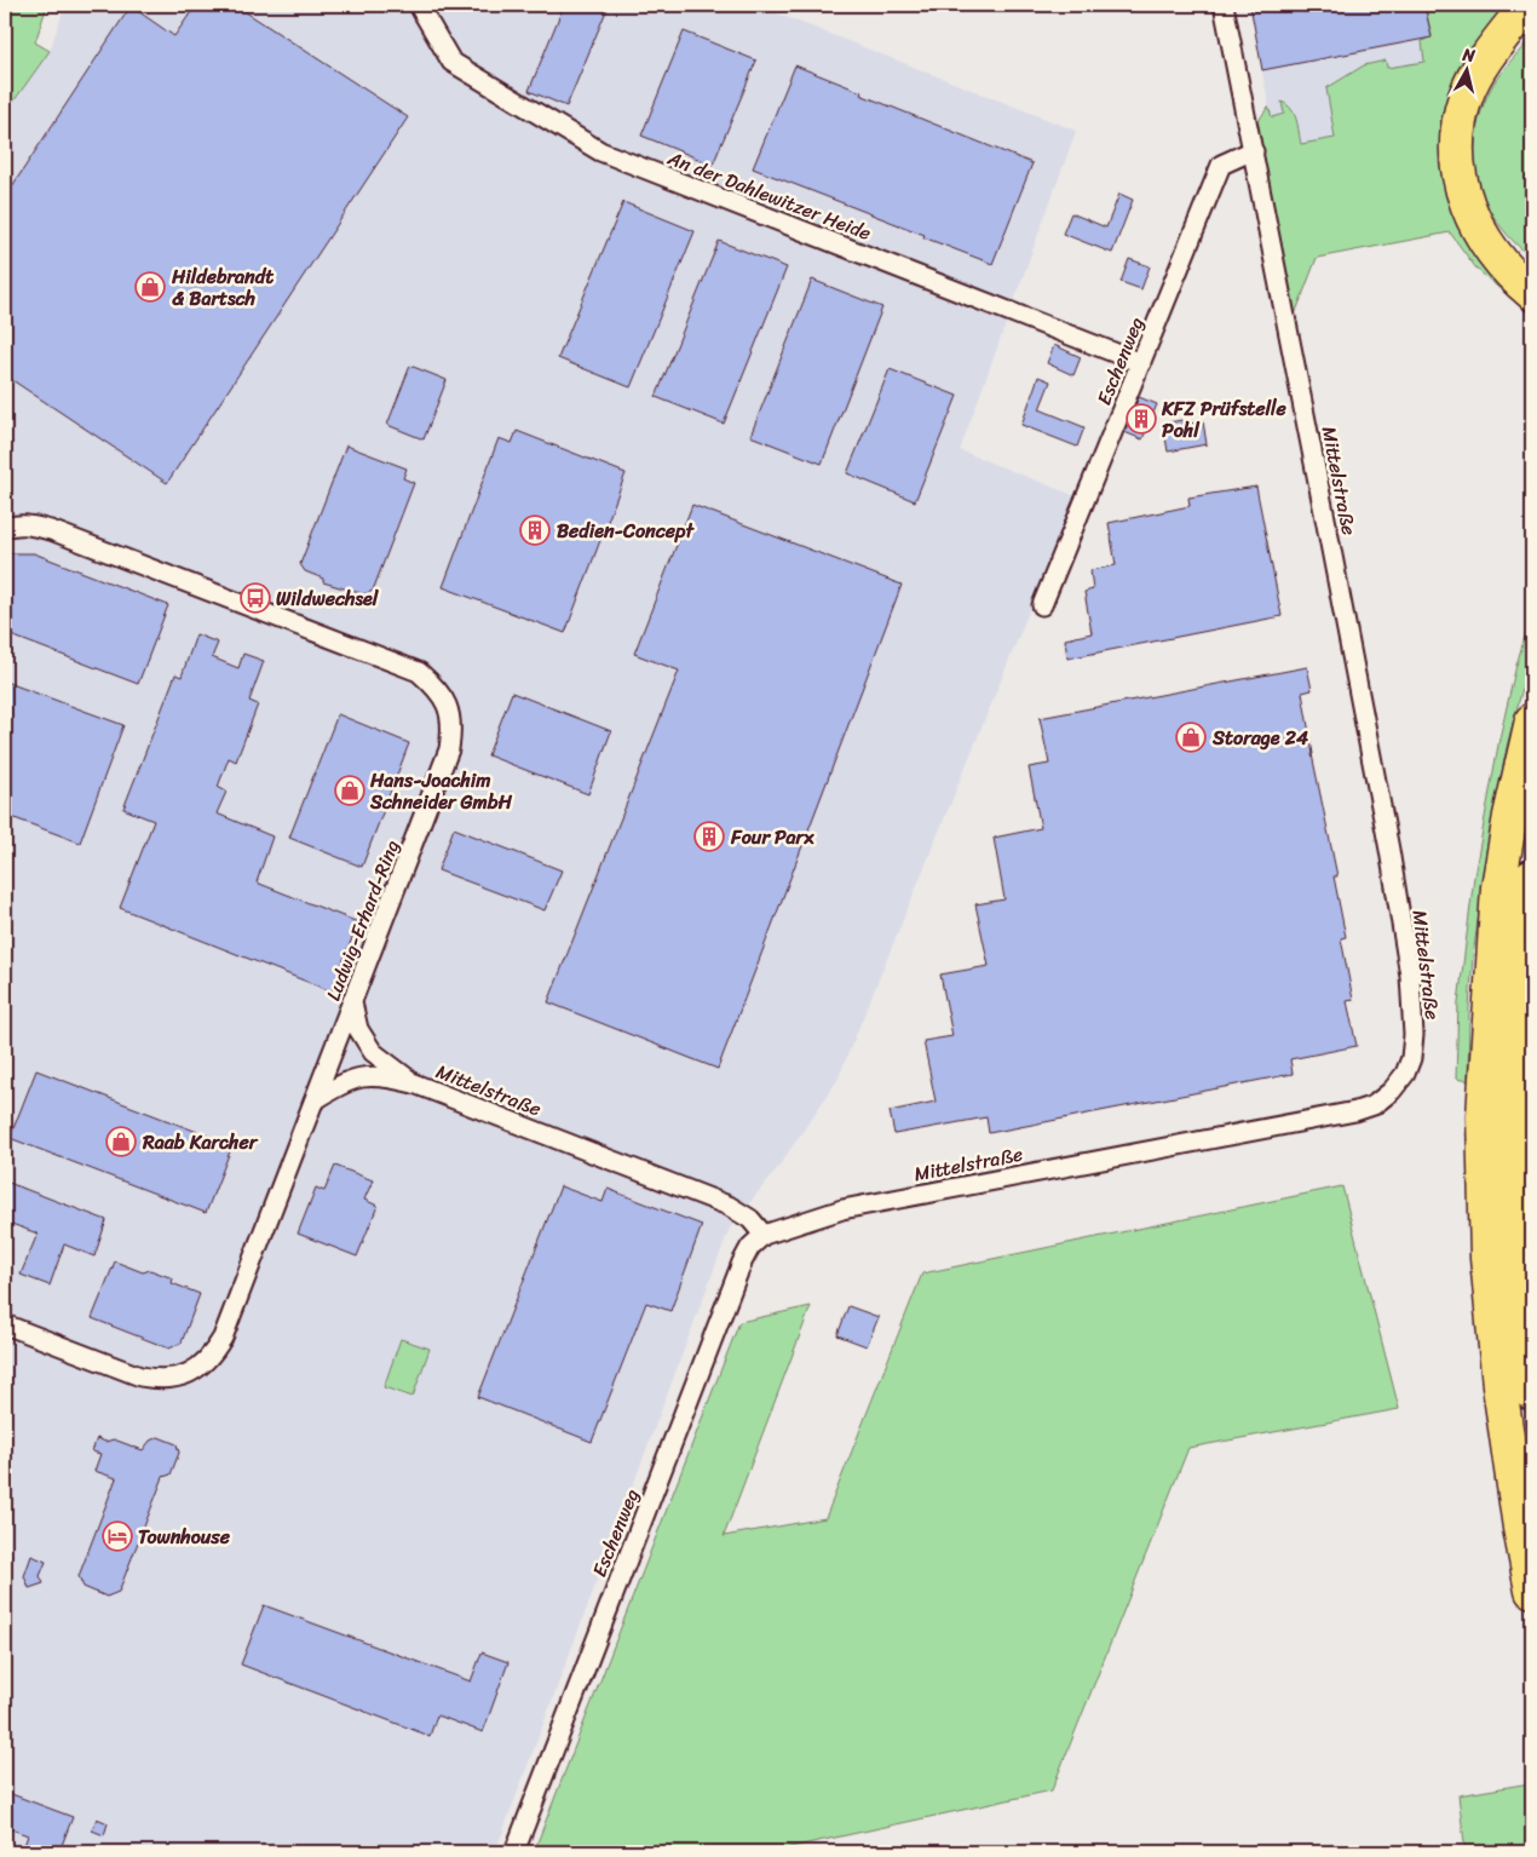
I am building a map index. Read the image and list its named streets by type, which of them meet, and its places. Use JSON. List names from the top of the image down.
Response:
{
  "streets": {
    "street": [
      "An der Dahlewitzer Heide",
      "Eschenweg",
      "Mittelstraße",
      "Ludwig-Erhard-Ring"
    ]
  },
  "crossings": [
    ["An der Dahlewitzer Heide", "Eschenweg"],
    ["Eschenweg", "Mittelstraße"],
    ["Mittelstraße", "Ludwig-Erhard-Ring"]
  ],
  "places": {
    "shop": [
      "Hildebrandt & Bartsch",
      "Storage 24",
      "Hans-Joachim Schneider GmbH",
      "Raab Karcher"
    ],
    "building": ["KFZ Prüfstelle Pohl", "Bedien-Concept", "Four Parx"],
    "bus stop": ["Wildwechsel"],
    "hotel": ["Townhouse"]
  },
  "north": "top"
}
